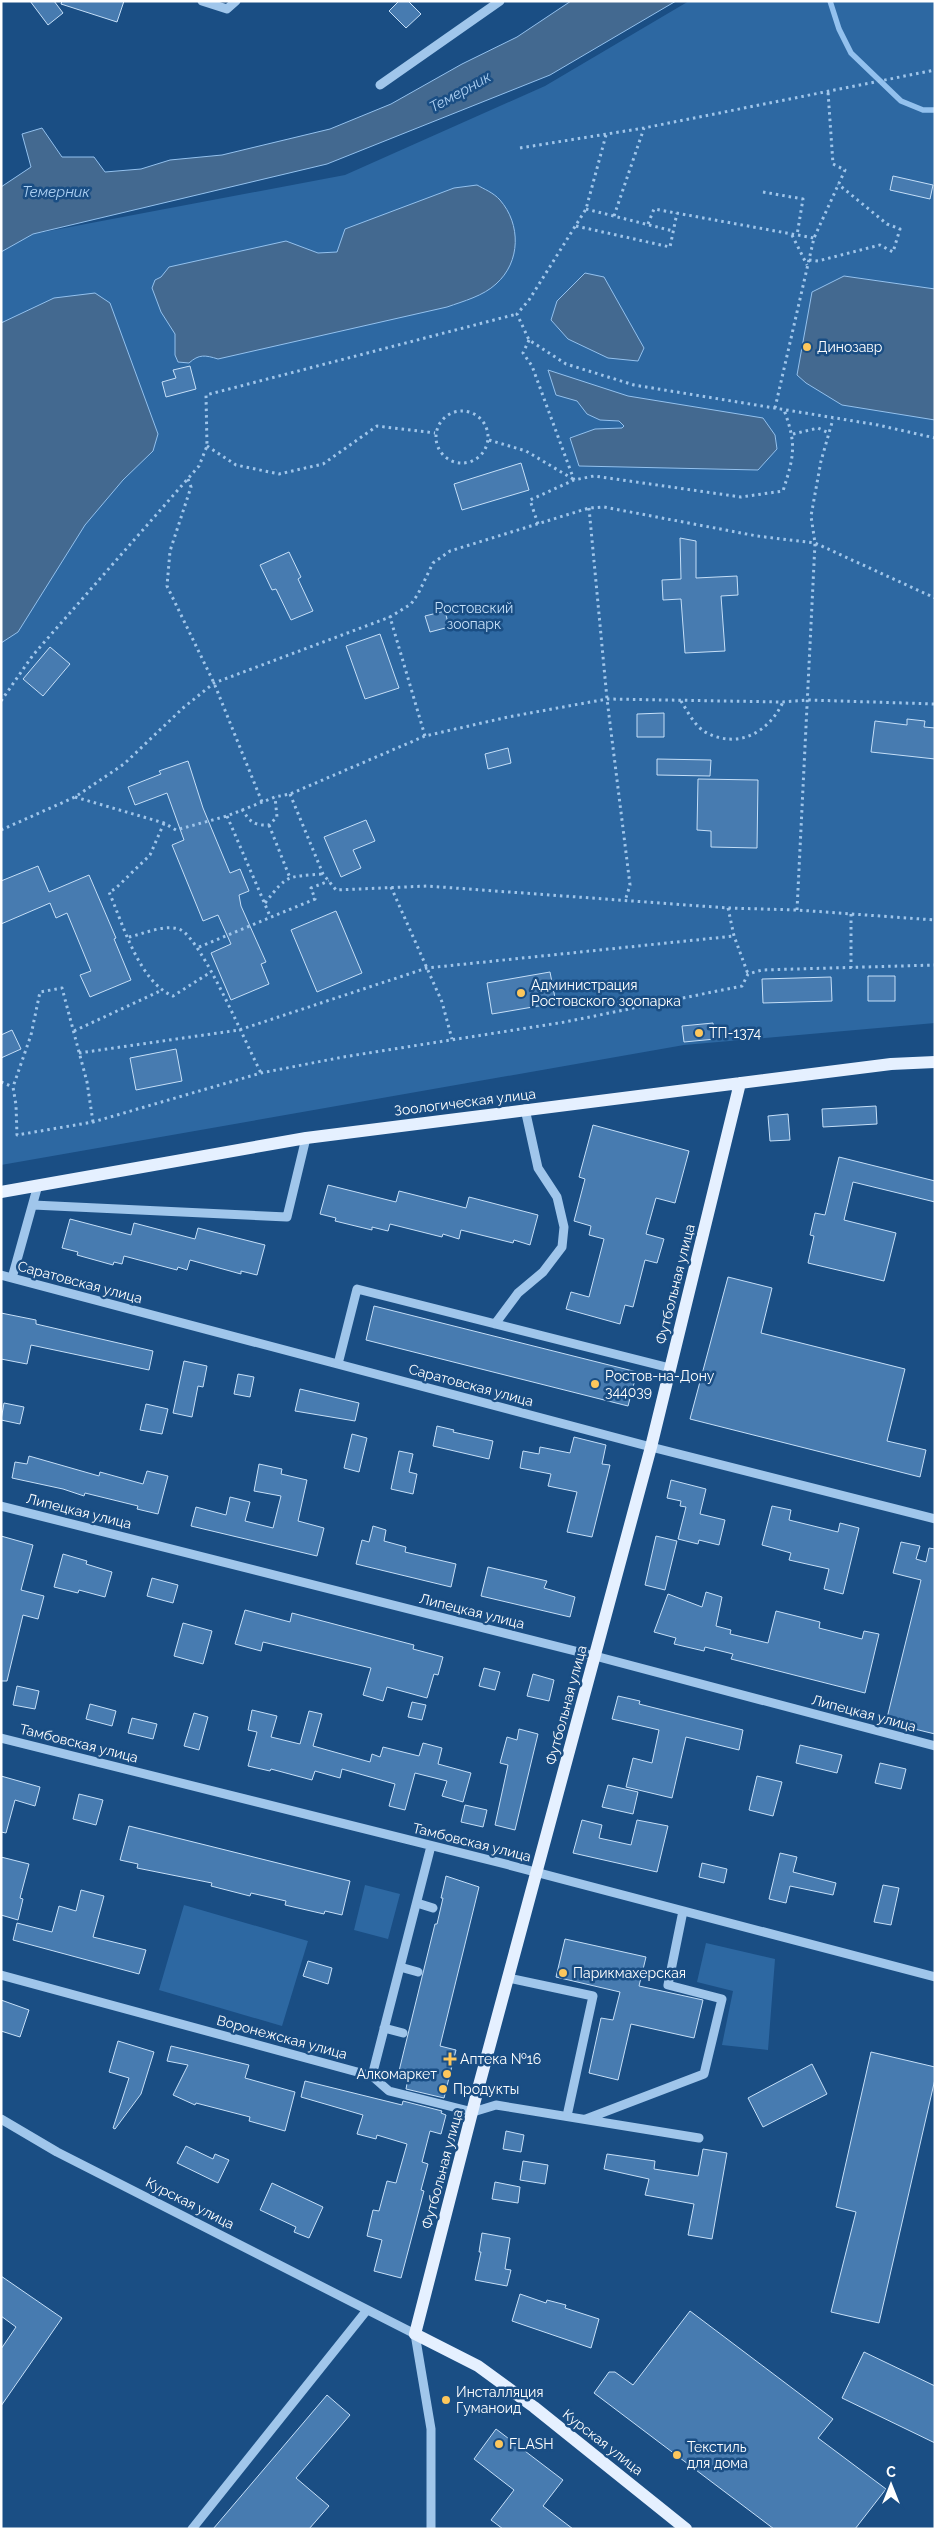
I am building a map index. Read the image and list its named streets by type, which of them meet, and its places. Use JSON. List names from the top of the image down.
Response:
{
  "streets": {
    "main road": ["Зоологическая улица", "Футбольная улица", "Курская улица"],
    "street": [
      "Саратовская улица",
      "Липецкая улица",
      "Тамбовская улица",
      "Воронежская улица"
    ]
  },
  "crossings": [
    ["Зоологическая улица", "Футбольная улица"],
    ["Саратовская улица", "Футбольная улица"],
    ["Футбольная улица", "Липецкая улица"],
    ["Футбольная улица", "Тамбовская улица"],
    ["Футбольная улица", "Воронежская улица"],
    ["Футбольная улица", "Курская улица"]
  ],
  "water": ["Темерник"],
  "parks": ["Ростовский зоопарк"],
  "places": {
    "other": [
      "Динозавр",
      "Администрация Ростовского зоопарка",
      "ТП-1374",
      "Ростов-на-Дону 344039",
      "Парикмахерская",
      "Алкомаркет",
      "Продукты",
      "Инсталляция Гуманоид",
      "FLASH",
      "Текстиль для дома"
    ],
    "health": ["Аптека №16"]
  },
  "north": "top"
}
